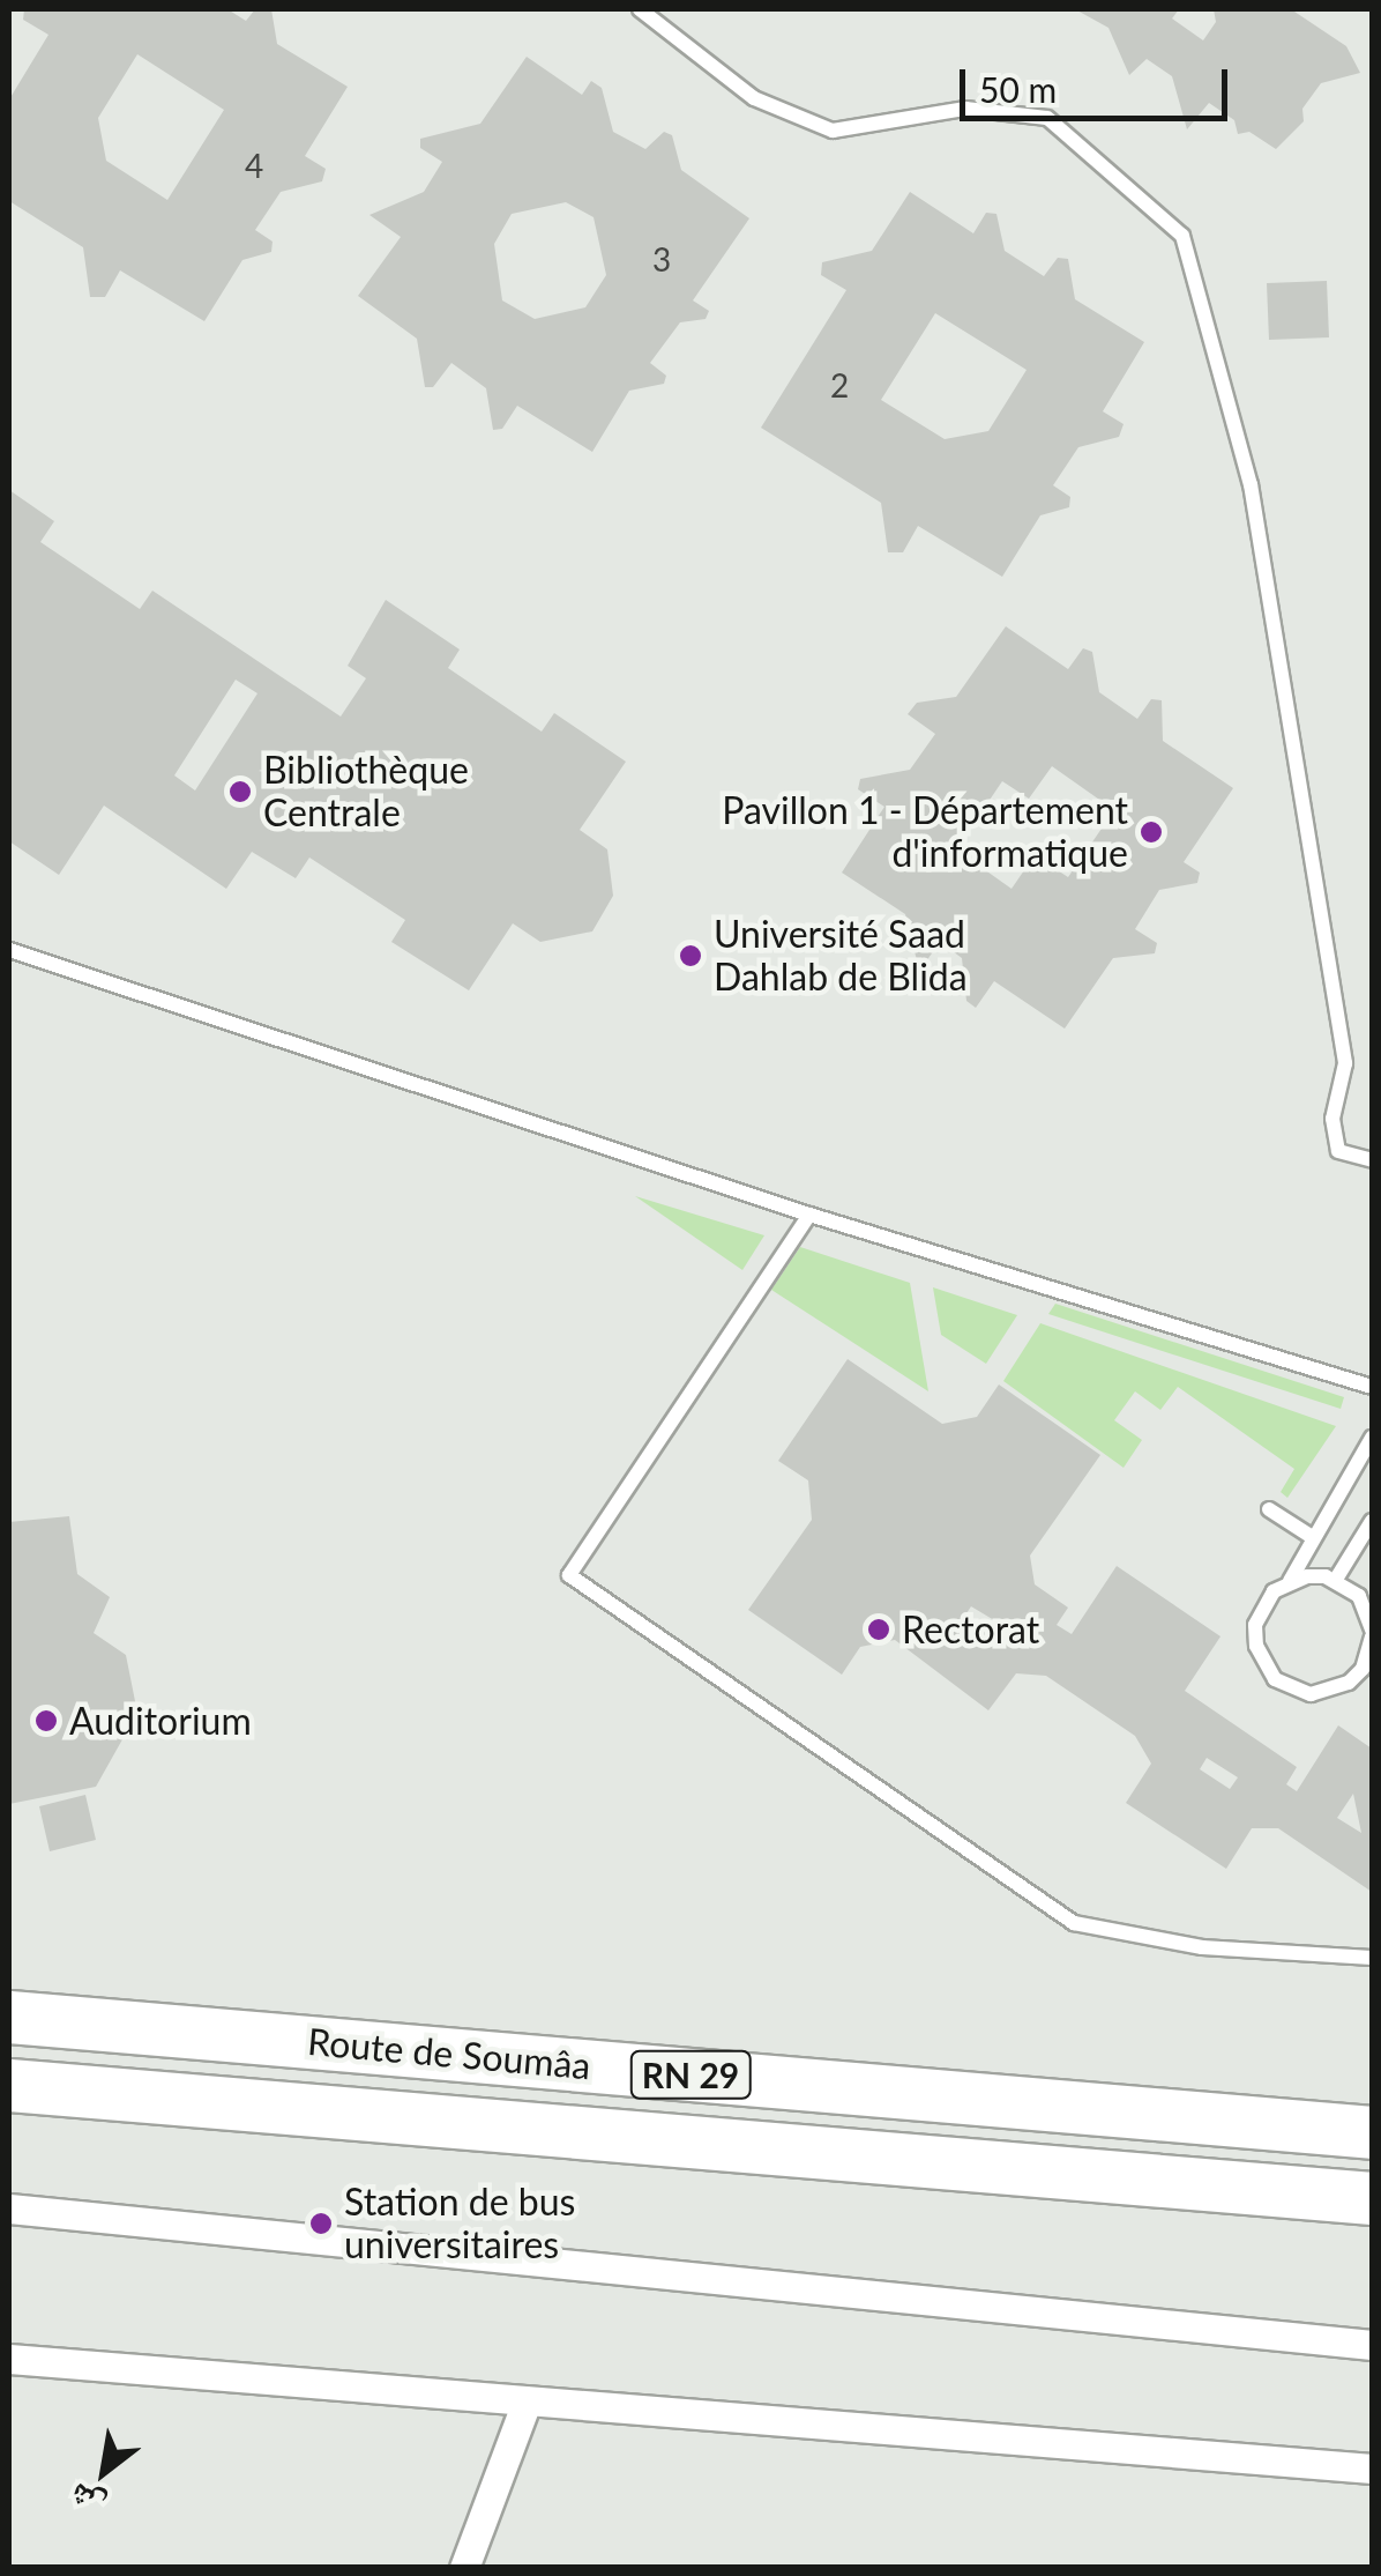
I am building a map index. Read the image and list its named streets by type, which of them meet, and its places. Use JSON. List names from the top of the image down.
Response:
{
  "streets": {
    "highway": ["Route de Soumâa", "RN 29"]
  },
  "places": [
    "Bibliothèque Centrale",
    "Pavillon 1 - Département d'informatique",
    "Université Saad Dahlab de Blida",
    "Rectorat",
    "Auditorium",
    "Station de bus universitaires"
  ],
  "house_numbers": ["4", "3", "2"],
  "scale_bar": "50 m",
  "north": "bottom left"
}
